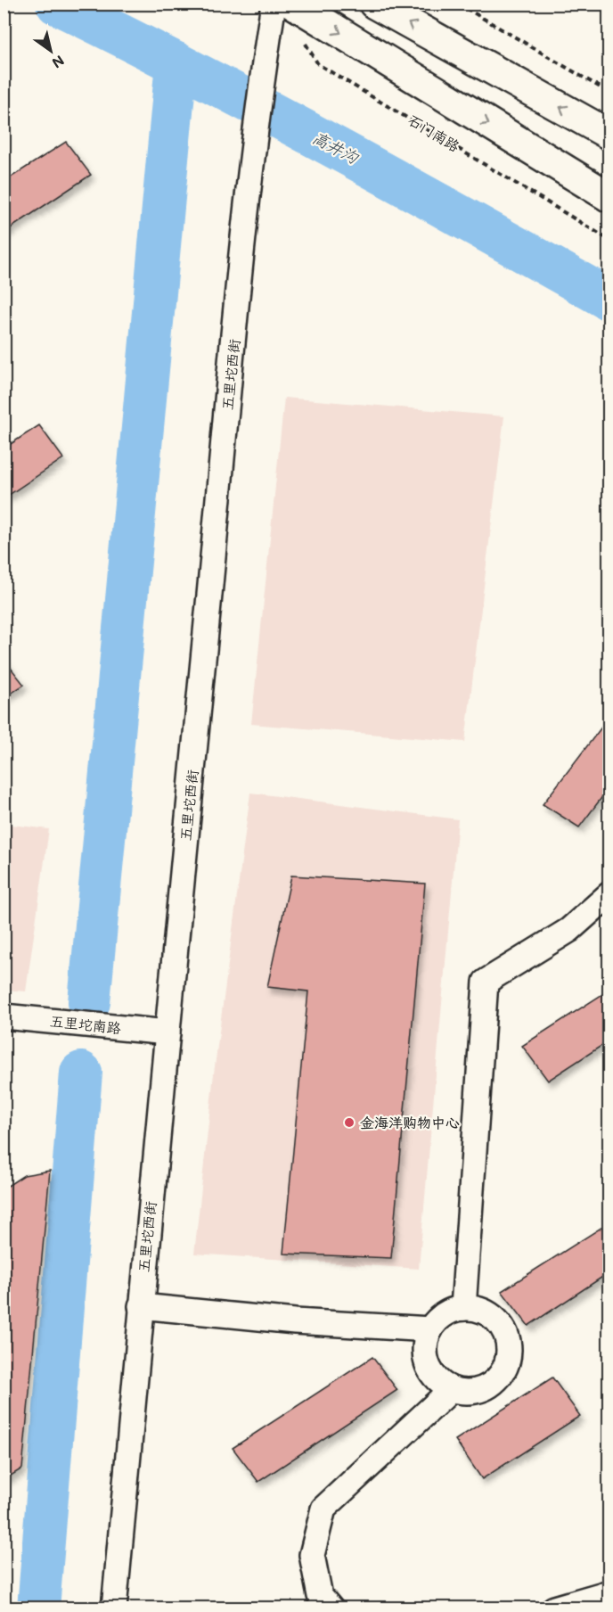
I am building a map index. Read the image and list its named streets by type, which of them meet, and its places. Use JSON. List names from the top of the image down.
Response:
{
  "streets": {
    "street": ["五里坨西街", "五里坨南路"],
    "path": ["石门南路"]
  },
  "crossings": [
    ["五里坨西街", "五里坨南路"]
  ],
  "water": ["高井沟"],
  "places": ["金海洋购物中心"],
  "north": "bottom right"
}
